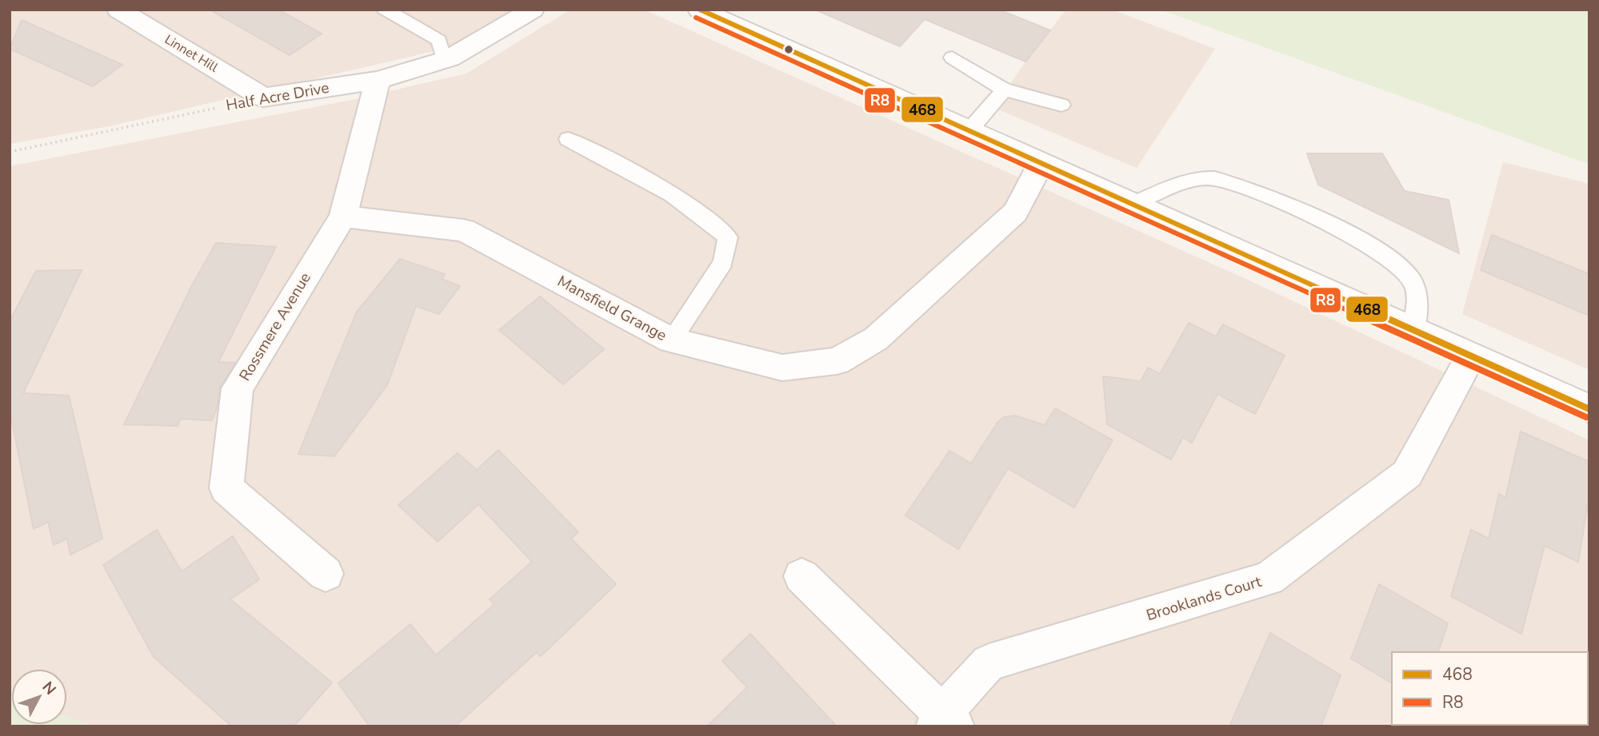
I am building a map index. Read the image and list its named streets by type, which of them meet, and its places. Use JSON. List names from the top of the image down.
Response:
{
  "streets": {
    "street": [
      "Linnet Hill",
      "Half Acre Drive",
      "Mansfield Grange",
      "Rossmere Avenue",
      "Brooklands Court"
    ]
  },
  "crossings": [
    ["Linnet Hill", "Half Acre Drive"],
    ["Half Acre Drive", "Rossmere Avenue"],
    ["Mansfield Grange", "Rossmere Avenue"]
  ],
  "lines": ["transit line 468", "transit line R8"],
  "legend": ["468", "R8"],
  "north": "top right"
}
